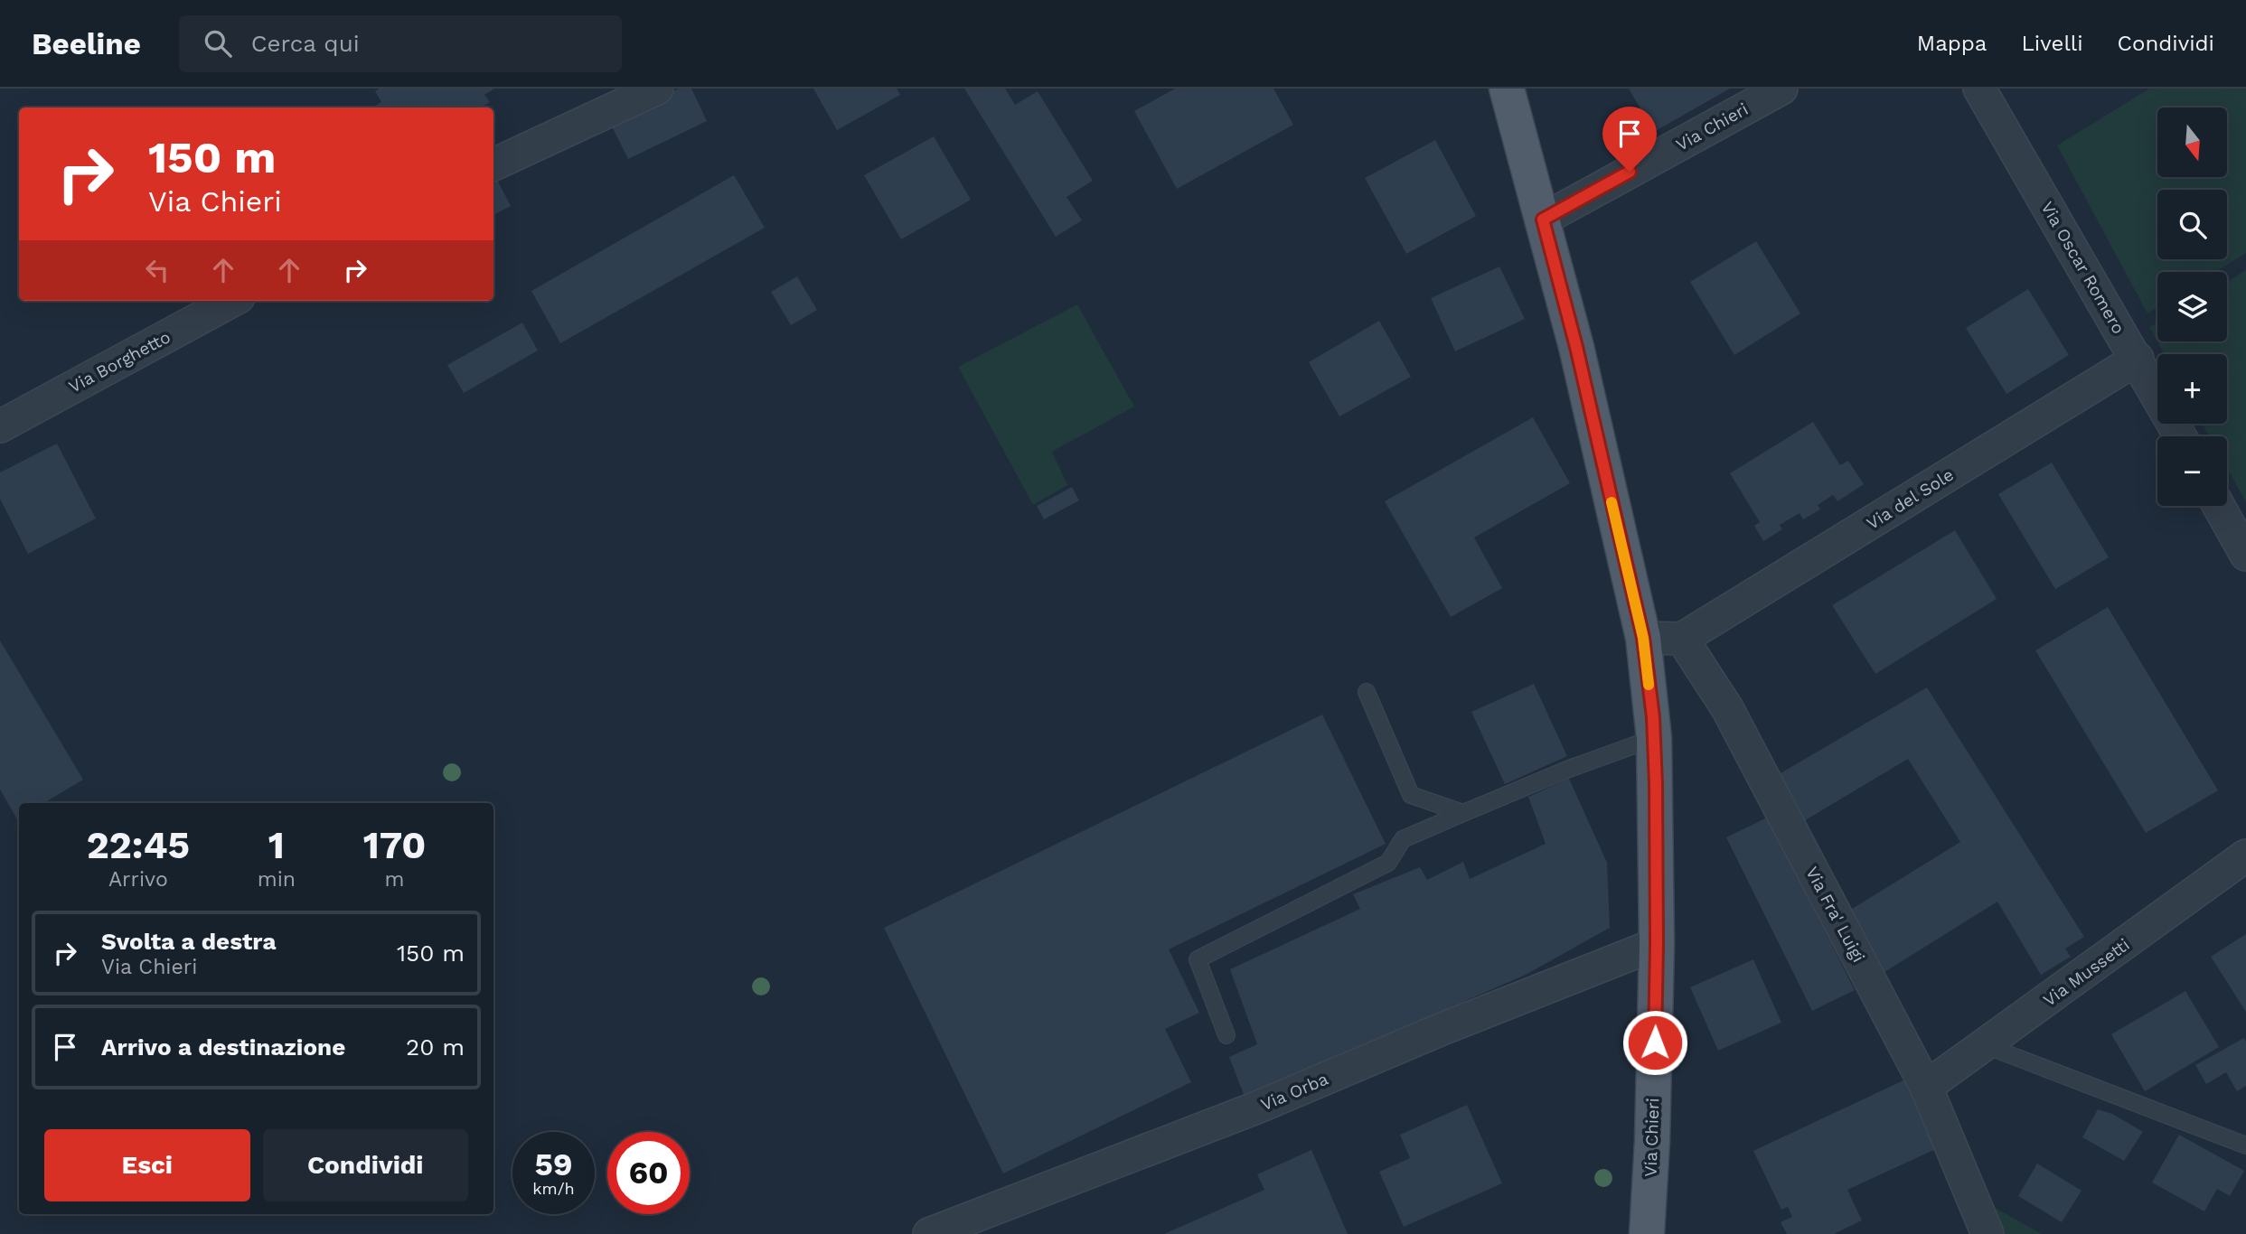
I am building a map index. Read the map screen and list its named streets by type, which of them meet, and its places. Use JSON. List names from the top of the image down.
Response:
{
  "streets": {
    "main road": ["Via Chieri"],
    "street": [
      "Via Oscar Romero",
      "Via Borghetto",
      "Via del Sole",
      "Via Fra' Luigi",
      "Via Mussetti",
      "Via Orba"
    ]
  },
  "crossings": [
    ["Via Chieri", "Via Orba"],
    ["Via Oscar Romero", "Via del Sole"],
    ["Via del Sole", "Via Fra' Luigi"],
    ["Via Fra' Luigi", "Via Mussetti"]
  ],
  "north": "bottom",
  "page": {
    "header": "Beeline",
    "search": "Cerca qui",
    "nav": ["Mappa", "Livelli", "Condividi"],
    "map_buttons": ["+", "−"],
    "turn": ["150 m", "Via Chieri"],
    "eta": [
      "22:45",
      "Arrivo",
      "1",
      "min",
      "170",
      "m"
    ],
    "list": [
      {
        "name": "Svolta a destra",
        "note": "Via Chieri",
        "value": "150 m"
      },
      {
        "name": "Arrivo a destinazione",
        "value": "20 m"
      }
    ],
    "buttons": ["Esci", "Condividi"],
    "speed": "59 km/h",
    "limit": "60"
  }
}
